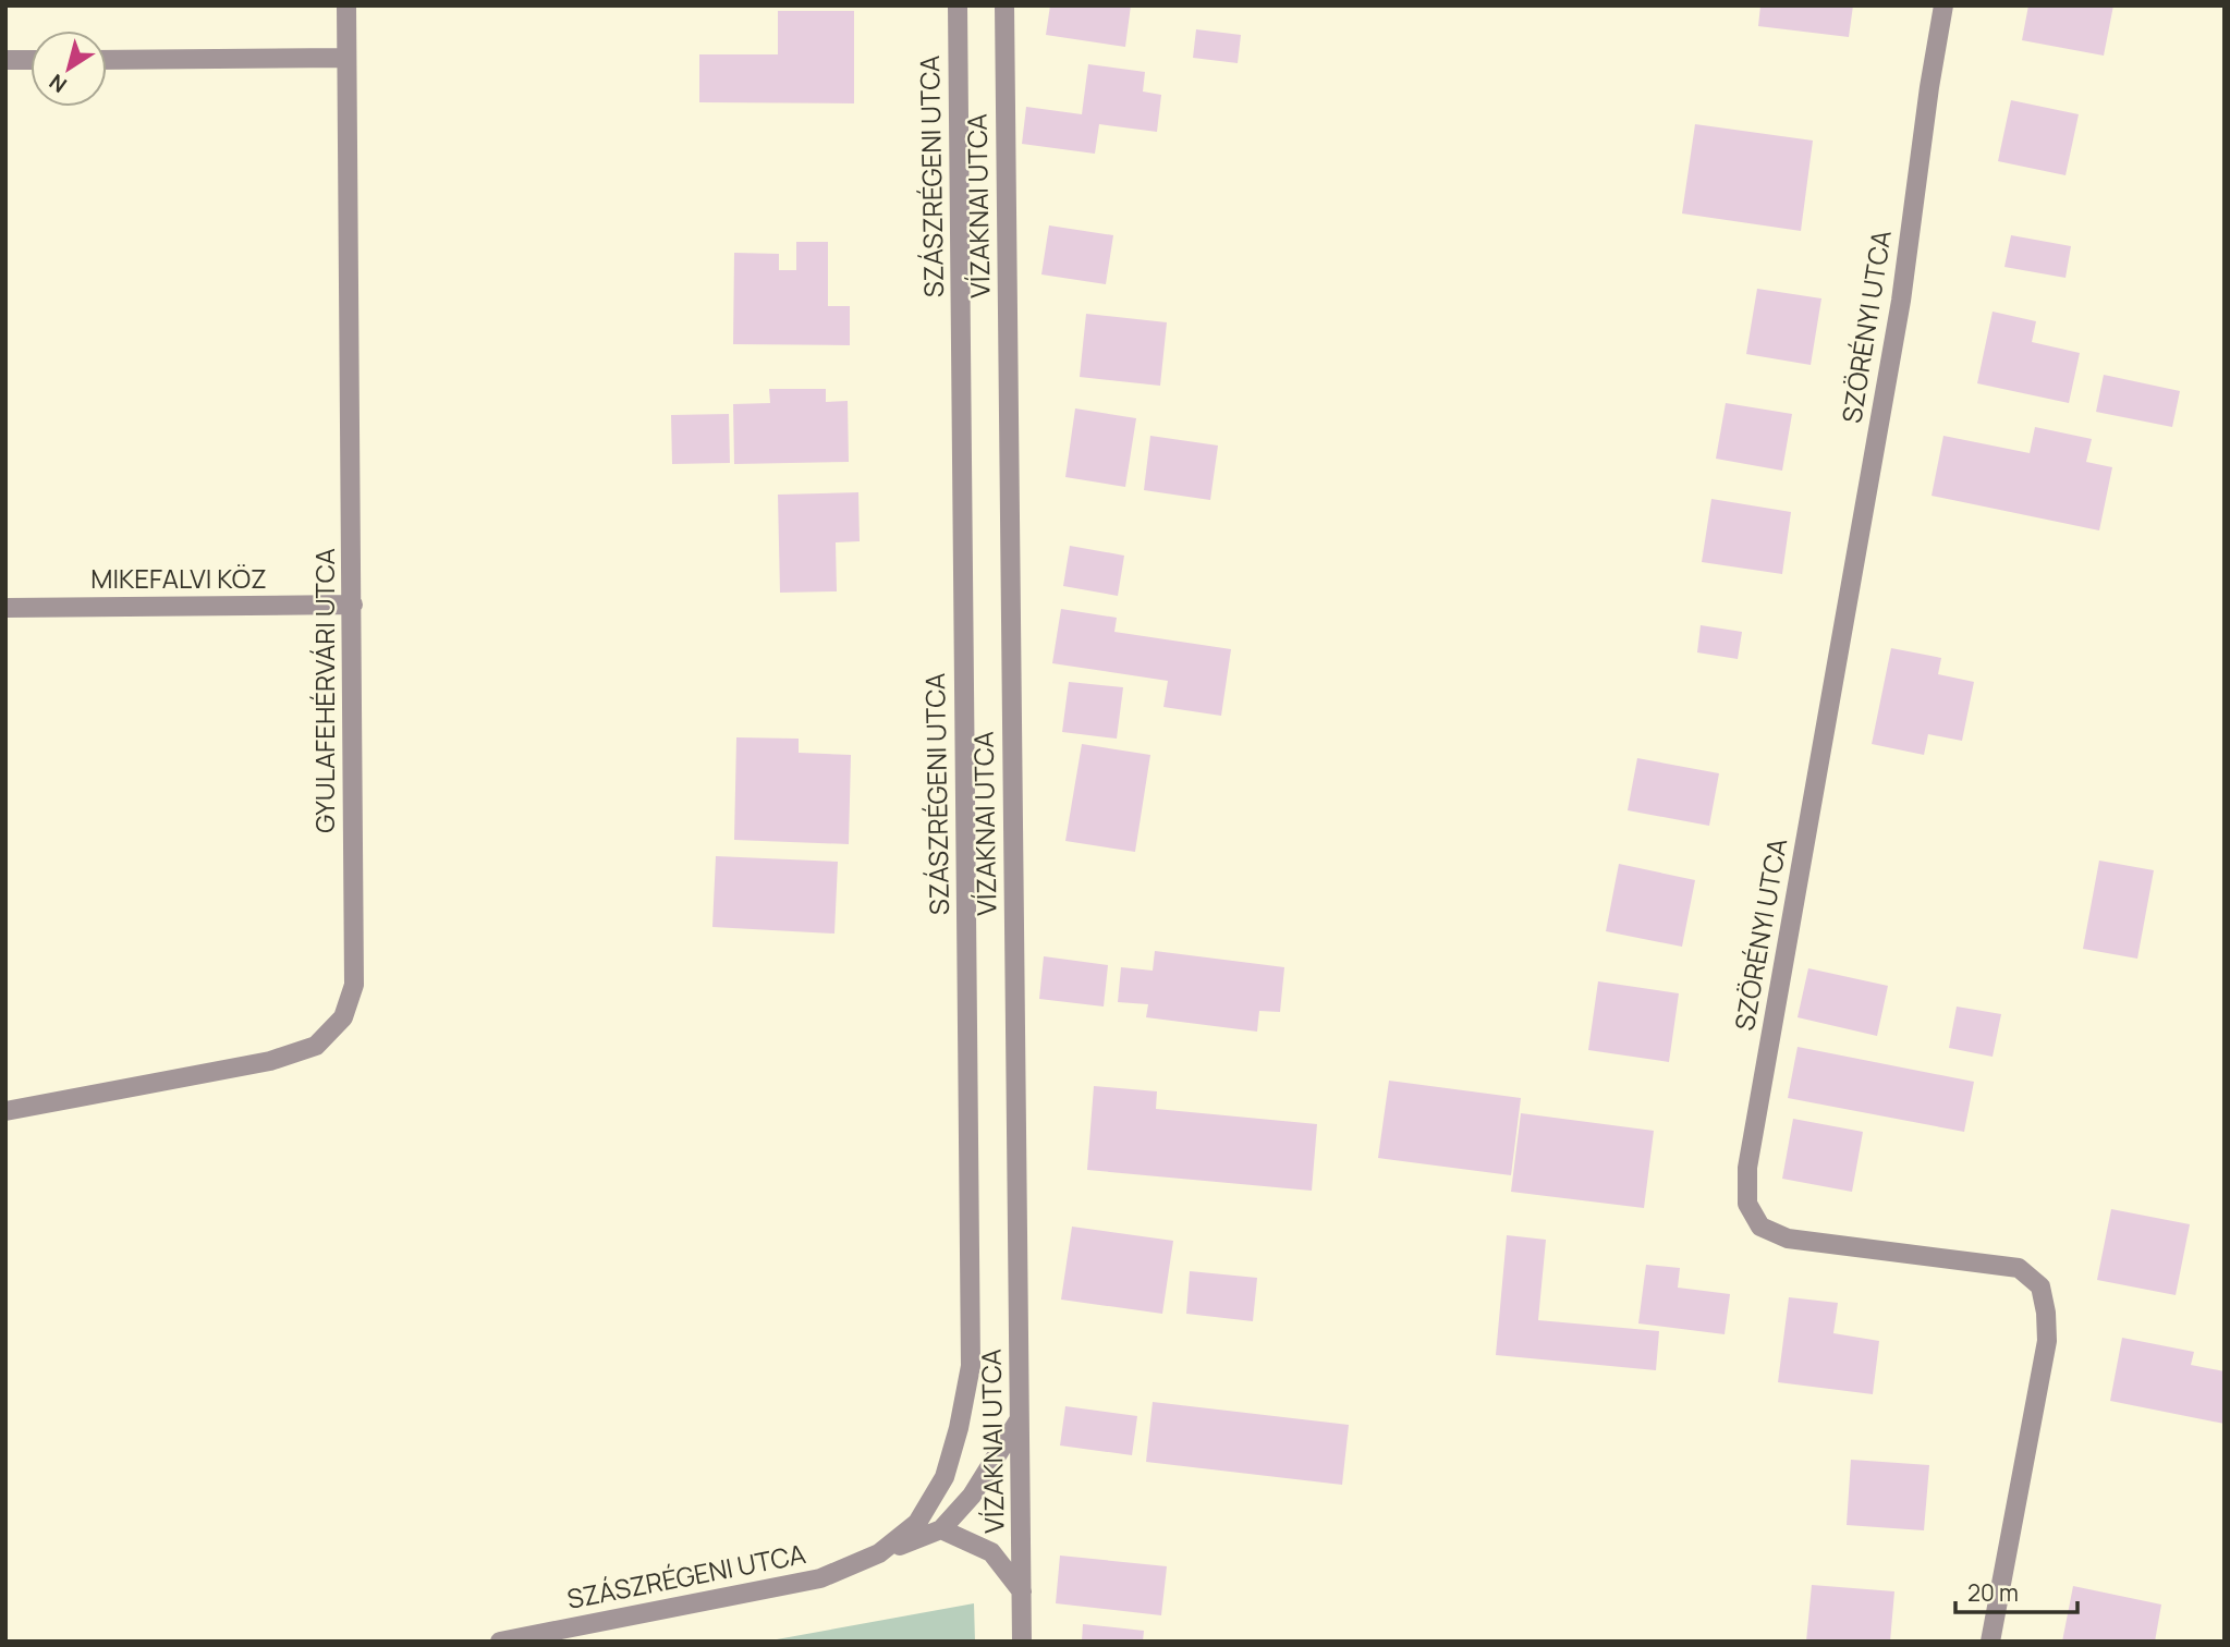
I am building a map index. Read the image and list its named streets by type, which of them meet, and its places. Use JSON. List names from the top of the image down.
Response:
{
  "streets": {
    "street": [
      "SZÁSZRÉGENI UTCA",
      "VÍZAKNAI UTCA",
      "SZÖRÉNYI UTCA",
      "MIKEFALVI KÖZ",
      "GYULAFEHÉRVÁRI UTCA"
    ]
  },
  "crossings": [
    ["SZÁSZRÉGENI UTCA", "VÍZAKNAI UTCA"],
    ["MIKEFALVI KÖZ", "GYULAFEHÉRVÁRI UTCA"]
  ],
  "scale_bar": "20 m",
  "north": "bottom left"
}
